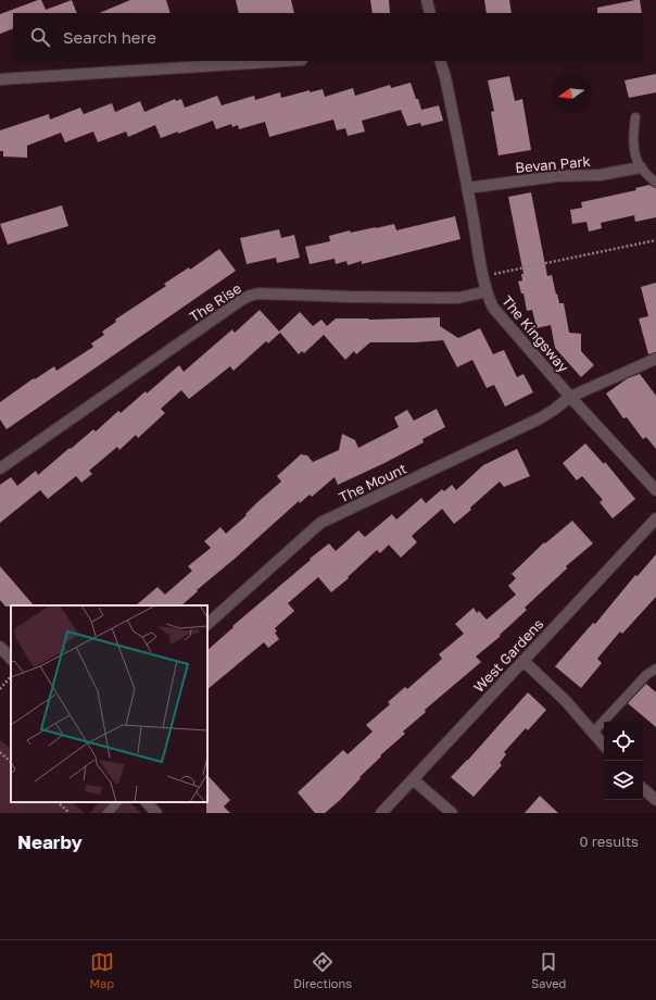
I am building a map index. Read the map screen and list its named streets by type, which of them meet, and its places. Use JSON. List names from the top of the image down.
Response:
{
  "streets": {
    "street": [
      "Bevan Park",
      "The Rise",
      "The Kingsway",
      "The Mount",
      "West Gardens"
    ]
  },
  "crossings": [
    ["Bevan Park", "The Kingsway"],
    ["The Rise", "The Kingsway"],
    ["The Kingsway", "The Mount"]
  ],
  "north": "left",
  "page": {
    "search": "Search here",
    "heading": ["Nearby", "0 results"],
    "nav": ["Map", "Directions", "Saved"]
  }
}
